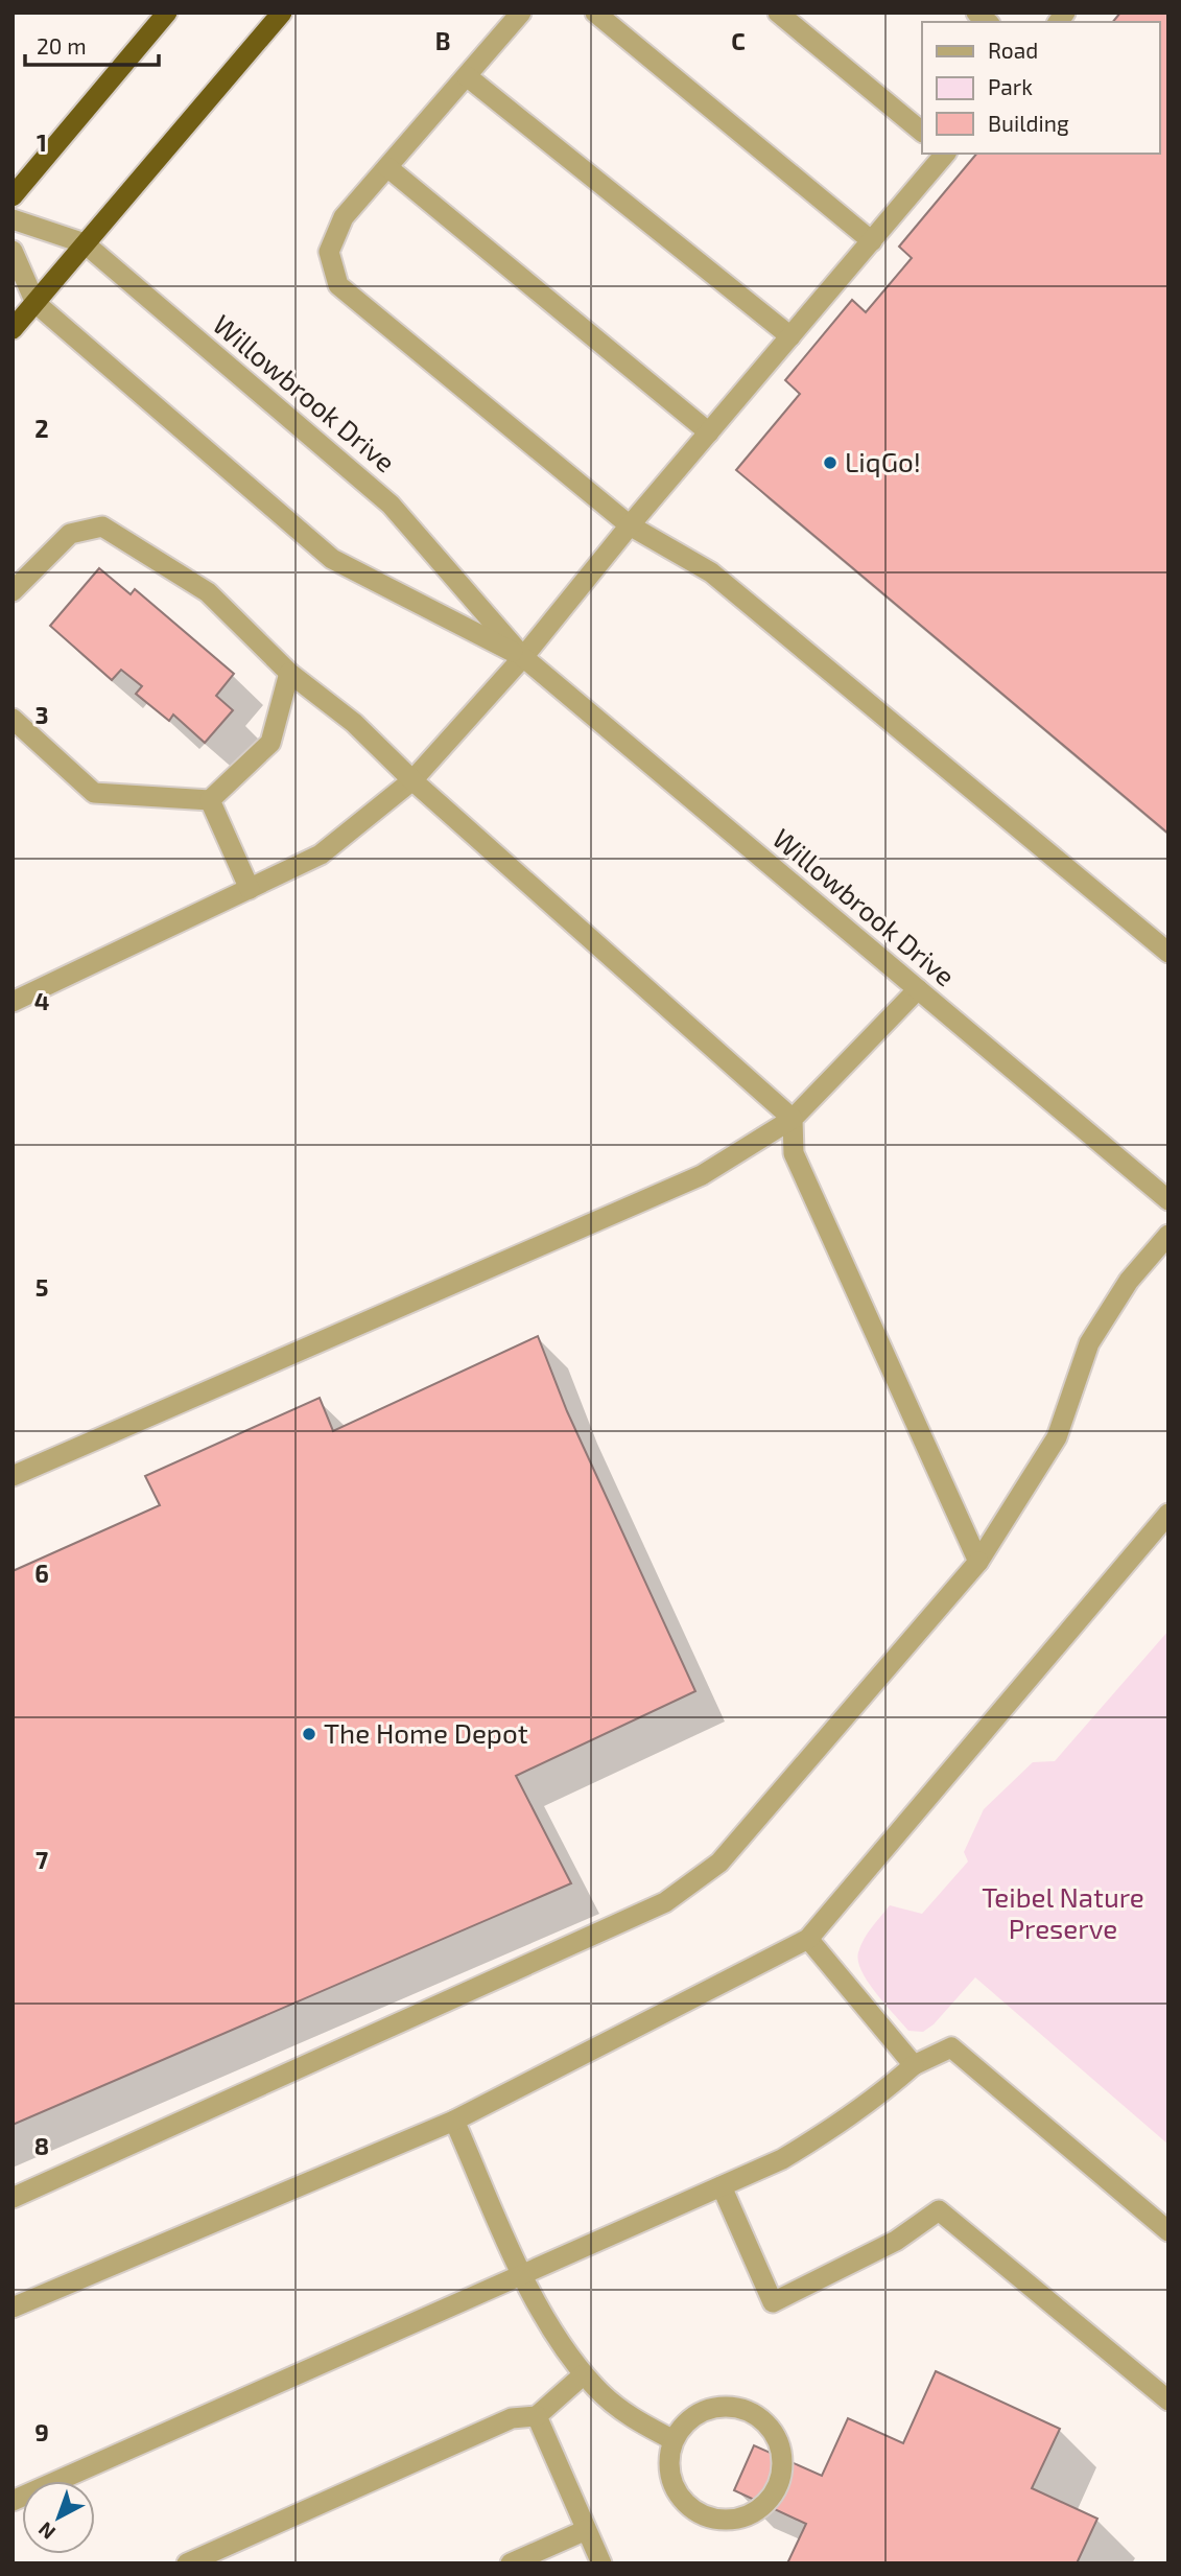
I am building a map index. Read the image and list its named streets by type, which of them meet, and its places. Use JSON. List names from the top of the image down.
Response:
{
  "streets": {
    "street": ["Willowbrook Drive"]
  },
  "parks": ["Teibel Nature Preserve"],
  "places": ["LiqGo!", "The Home Depot"],
  "legend": ["Road", "Park", "Building"],
  "scale_bar": "20 m",
  "north": "bottom left",
  "grid": {
    "columns": ["B", "C"],
    "rows": [
      "1",
      "2",
      "3",
      "4",
      "5",
      "6",
      "7",
      "8",
      "9"
    ]
  }
}
